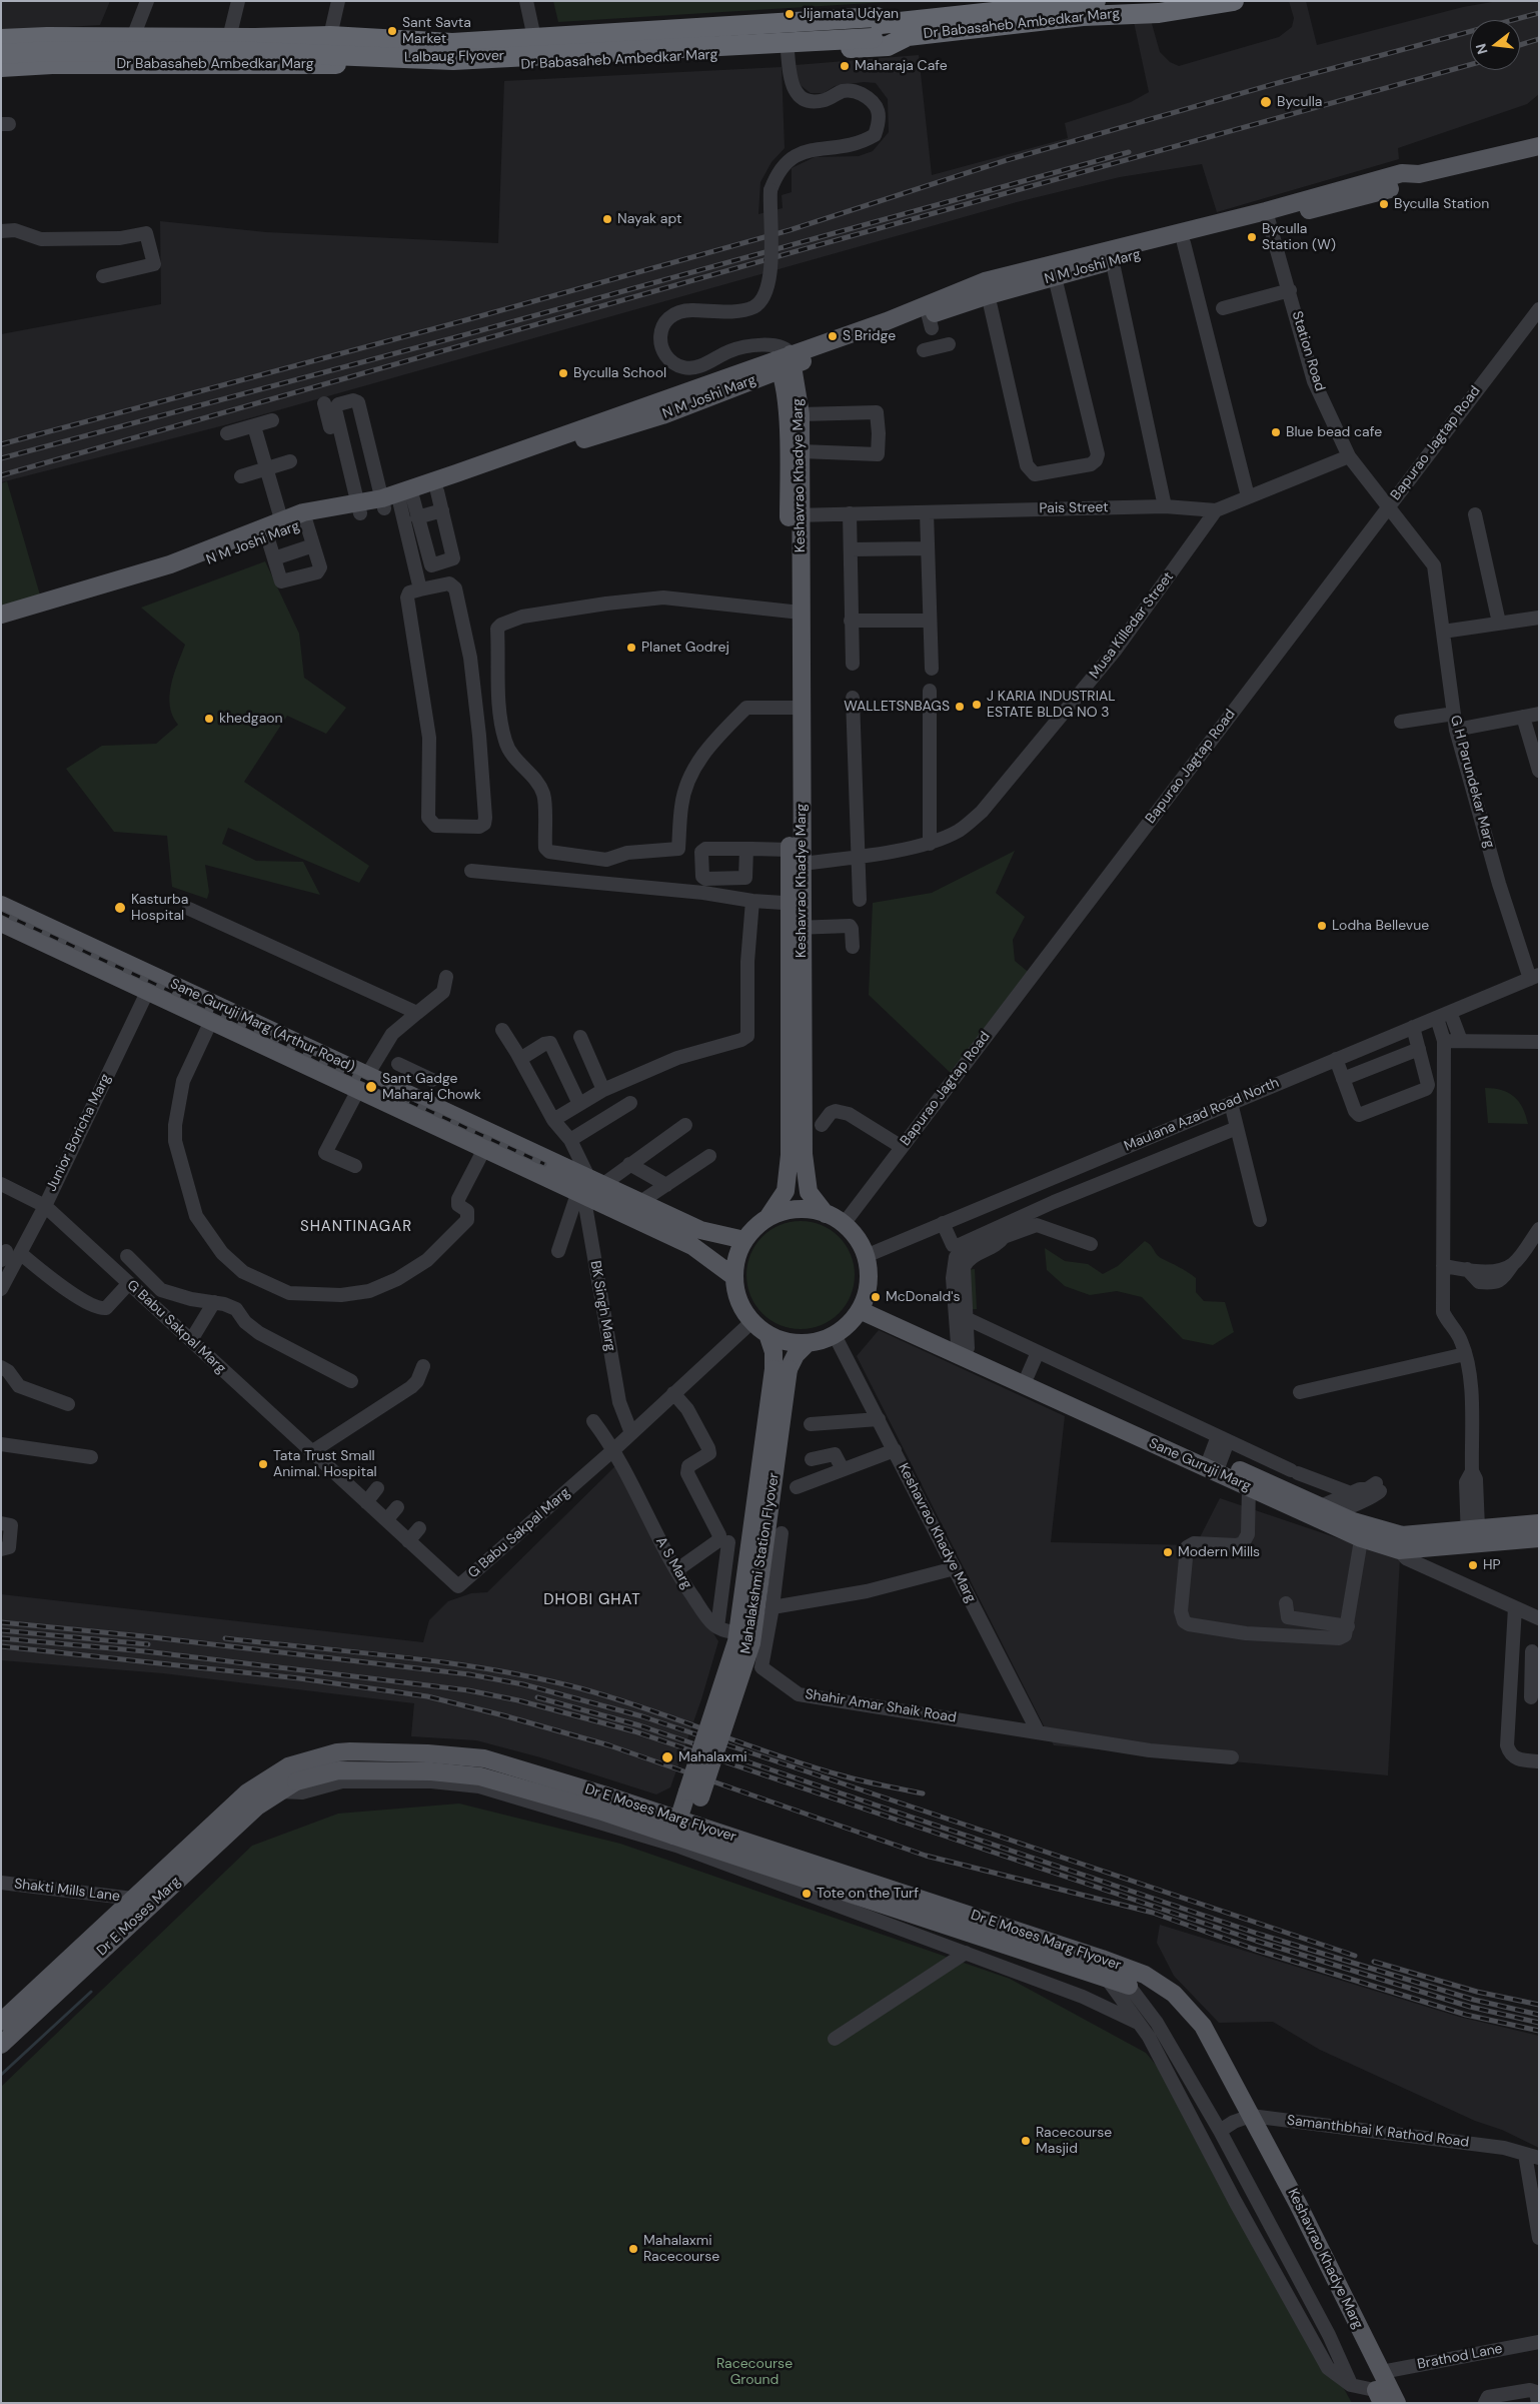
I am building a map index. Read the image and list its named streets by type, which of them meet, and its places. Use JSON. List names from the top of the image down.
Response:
{
  "streets": {
    "highway": ["Dr Babasaheb Ambedkar Marg", "Lalbaug Flyover"],
    "main road": [
      "N M Joshi Marg",
      "Keshavrao Khadye Marg",
      "Sane Guruji Marg (Arthur Road)",
      "Sane Guruji Marg",
      "Mahalakshmi Station Flyover",
      "Dr E Moses Marg Flyover",
      "Dr E Moses Marg"
    ],
    "street": [
      "Station Road",
      "Bapurao Jagtap Road",
      "Pais Street",
      "Musa Killedar Street",
      "G H Parundekar Marg",
      "Maulana Azad Road North",
      "Junior Boricha Marg",
      "BK Singh Marg",
      "G Babu Sakpal Marg",
      "A S Marg",
      "Shahir Amar Shaik Road",
      "Shakti Mills Lane",
      "Samanthbhai K Rathod Road",
      "Brathod Lane"
    ]
  },
  "crossings": [
    ["Dr Babasaheb Ambedkar Marg", "Lalbaug Flyover"],
    ["N M Joshi Marg", "Station Road"],
    ["N M Joshi Marg", "Keshavrao Khadye Marg"],
    ["Station Road", "Bapurao Jagtap Road"],
    ["Station Road", "Pais Street"],
    ["Station Road", "G H Parundekar Marg"],
    ["Bapurao Jagtap Road", "Keshavrao Khadye Marg"],
    ["Bapurao Jagtap Road", "G H Parundekar Marg"],
    ["Bapurao Jagtap Road", "Sane Guruji Marg (Arthur Road)"],
    ["Bapurao Jagtap Road", "Maulana Azad Road North"],
    ["Bapurao Jagtap Road", "G Babu Sakpal Marg"],
    ["Bapurao Jagtap Road", "Sane Guruji Marg"],
    ["Bapurao Jagtap Road", "Mahalakshmi Station Flyover"],
    ["Keshavrao Khadye Marg", "Pais Street"],
    ["Keshavrao Khadye Marg", "Musa Killedar Street"],
    ["Keshavrao Khadye Marg", "Sane Guruji Marg (Arthur Road)"],
    ["Keshavrao Khadye Marg", "Maulana Azad Road North"],
    ["Keshavrao Khadye Marg", "G Babu Sakpal Marg"],
    ["Keshavrao Khadye Marg", "Sane Guruji Marg"],
    ["Keshavrao Khadye Marg", "Mahalakshmi Station Flyover"],
    ["Keshavrao Khadye Marg", "Shahir Amar Shaik Road"],
    ["Keshavrao Khadye Marg", "Dr E Moses Marg Flyover"],
    ["Keshavrao Khadye Marg", "Samanthbhai K Rathod Road"],
    ["Keshavrao Khadye Marg", "Brathod Lane"],
    ["Pais Street", "Musa Killedar Street"],
    ["G H Parundekar Marg", "Maulana Azad Road North"],
    ["Sane Guruji Marg (Arthur Road)", "Maulana Azad Road North"],
    ["Sane Guruji Marg (Arthur Road)", "Junior Boricha Marg"],
    ["Sane Guruji Marg (Arthur Road)", "BK Singh Marg"],
    ["Sane Guruji Marg (Arthur Road)", "G Babu Sakpal Marg"],
    ["Sane Guruji Marg (Arthur Road)", "Sane Guruji Marg"],
    ["Sane Guruji Marg (Arthur Road)", "Mahalakshmi Station Flyover"],
    ["Maulana Azad Road North", "G Babu Sakpal Marg"],
    ["Maulana Azad Road North", "Sane Guruji Marg"],
    ["Maulana Azad Road North", "Mahalakshmi Station Flyover"],
    ["Junior Boricha Marg", "G Babu Sakpal Marg"],
    ["BK Singh Marg", "G Babu Sakpal Marg"],
    ["G Babu Sakpal Marg", "Sane Guruji Marg"],
    ["G Babu Sakpal Marg", "A S Marg"],
    ["G Babu Sakpal Marg", "Mahalakshmi Station Flyover"],
    ["Sane Guruji Marg", "Mahalakshmi Station Flyover"],
    ["Mahalakshmi Station Flyover", "Dr E Moses Marg Flyover"],
    ["Dr E Moses Marg Flyover", "Shakti Mills Lane"],
    ["Dr E Moses Marg Flyover", "Dr E Moses Marg"],
    ["Dr E Moses Marg Flyover", "Samanthbhai K Rathod Road"],
    ["Shakti Mills Lane", "Dr E Moses Marg"]
  ],
  "districts": ["SHANTINAGAR", "DHOBI GHAT"],
  "parks": ["Racecourse Ground"],
  "places": [
    "Jijamata Udyan",
    "Sant Savta Market",
    "Maharaja Cafe",
    "Byculla",
    "Byculla Station",
    "Nayak apt",
    "Byculla Station (W)",
    "S Bridge",
    "Byculla School",
    "Blue bead cafe",
    "Planet Godrej",
    "J KARIA INDUSTRIAL ESTATE BLDG NO 3",
    "WALLETSNBAGS",
    "khedgaon",
    "Kasturba Hospital",
    "Lodha Bellevue",
    "Sant Gadge Maharaj Chowk",
    "McDonald's",
    "Tata Trust Small Animal. Hospital",
    "Modern Mills",
    "HP",
    "Mahalaxmi",
    "Tote on the Turf",
    "Racecourse Masjid",
    "Mahalaxmi Racecourse"
  ],
  "north": "left"
}
